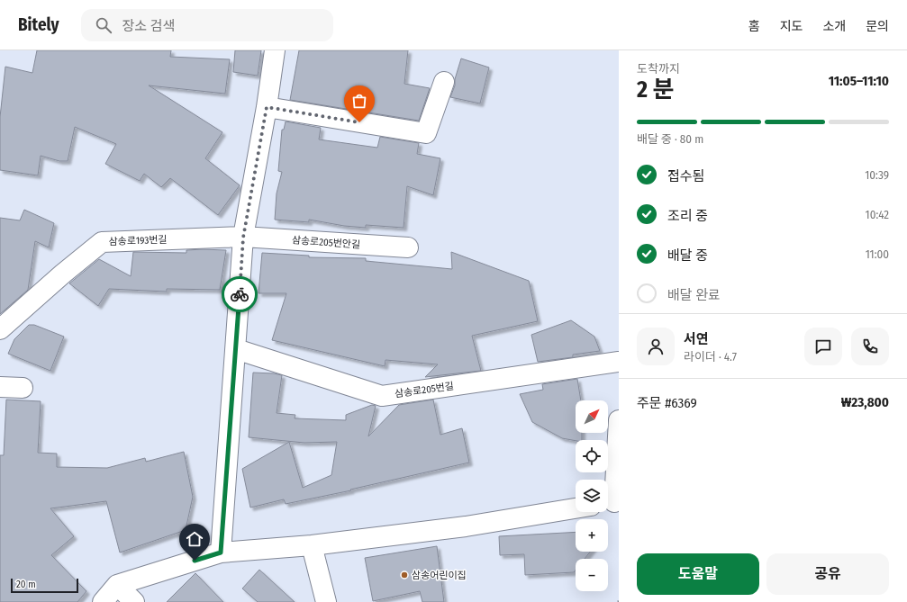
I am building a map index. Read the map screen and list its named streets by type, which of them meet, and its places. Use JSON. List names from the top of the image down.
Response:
{
  "streets": {
    "street": ["삼송로193번길", "삼송로205번안길", "삼송로205번길"]
  },
  "crossings": [
    ["삼송로193번길", "삼송로205번안길"]
  ],
  "places": ["삼송어린이집"],
  "scale_bar": "20 m",
  "north": "top right",
  "page": {
    "header": "Bitely",
    "search": "장소 검색",
    "nav": [
      "홈",
      "지도",
      "소개",
      "문의"
    ],
    "heading": ["2 분", "도착까지", "11:05–11:10"],
    "panel": [
      "서연",
      "라이더 · 4.7",
      "주문 #6369",
      "₩23,800"
    ],
    "bar": "배달 중 · 80 m",
    "list": [
      ["접수됨", "10:39"],
      ["조리 중", "10:42"],
      ["배달 중", "11:00"],
      "배달 완료"
    ],
    "map_buttons": ["+", "−"],
    "buttons": ["도움말", "공유"],
    "scale": "20 m"
  }
}
